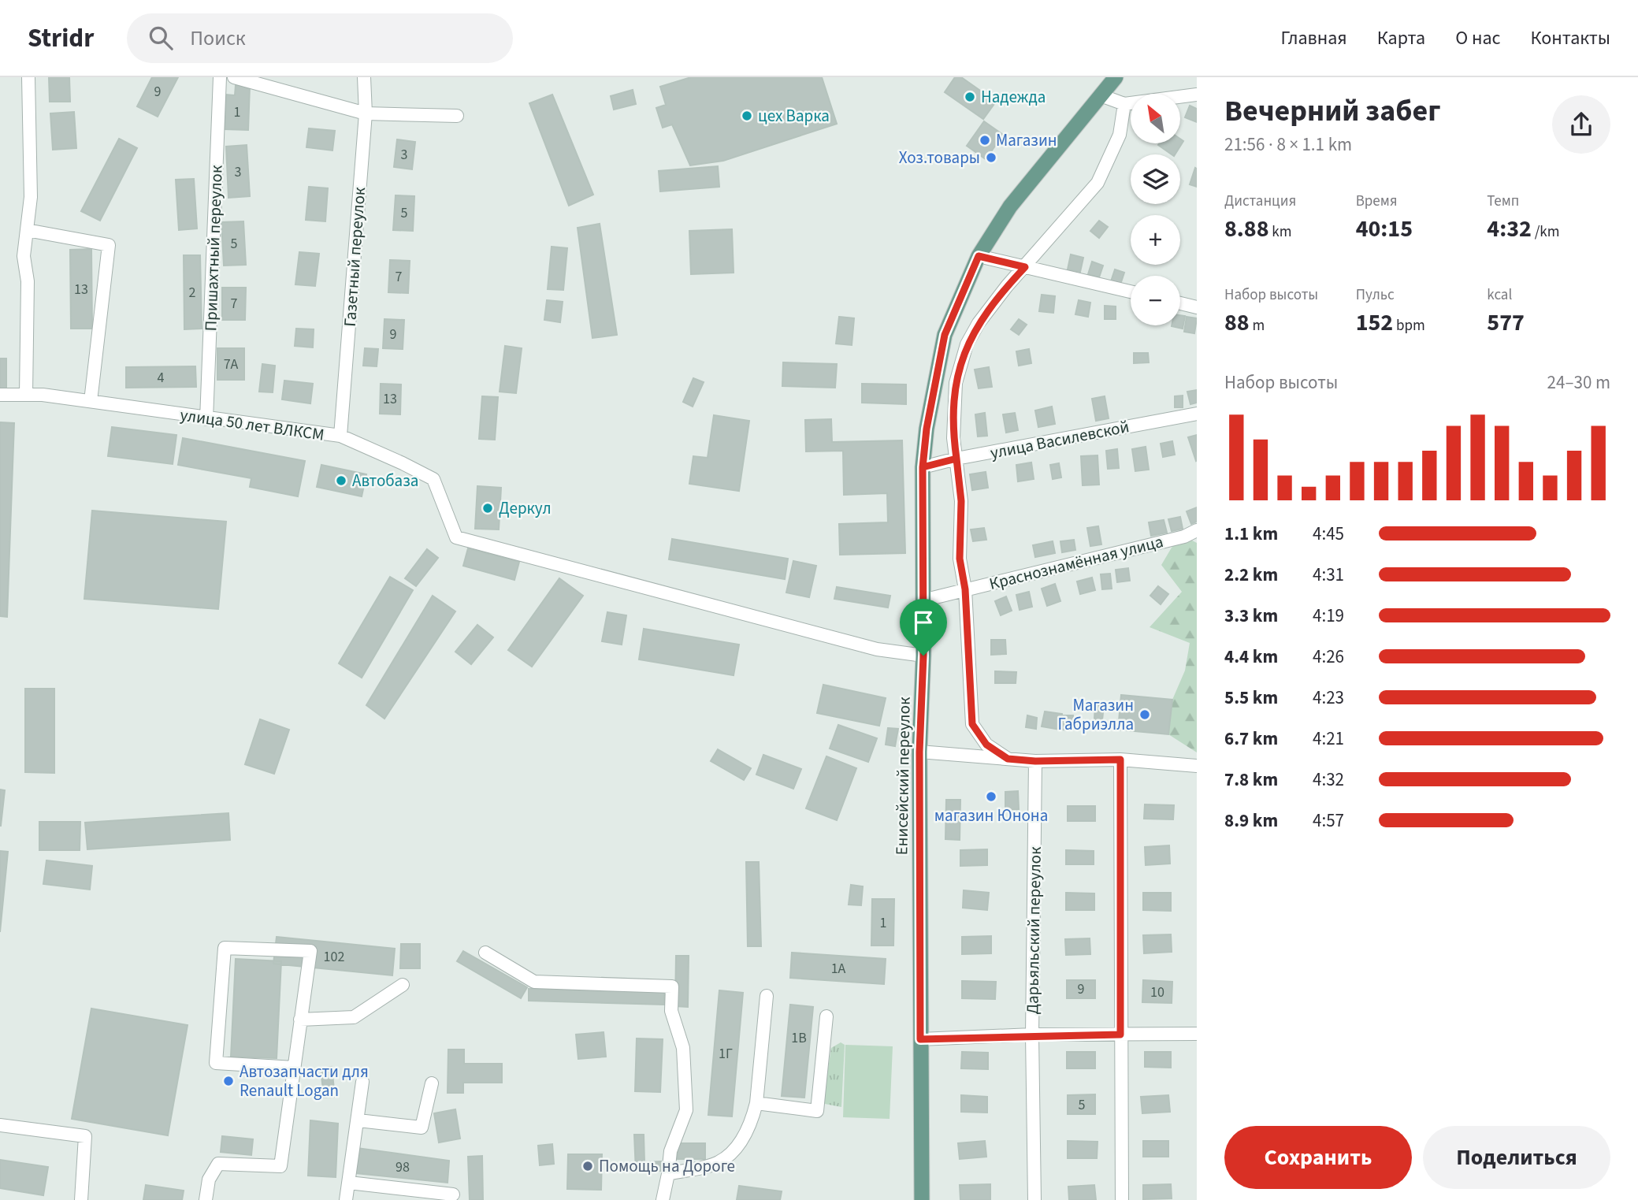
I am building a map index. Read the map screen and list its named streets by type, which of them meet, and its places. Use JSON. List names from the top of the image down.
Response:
{
  "streets": {
    "main road": ["Енисейский переулок"],
    "street": [
      "Пришахтный переулок",
      "Газетный переулок",
      "улица 50 лет ВЛКСМ",
      "улица Василевской",
      "Краснознамённая улица",
      "Дарьяльский переулок"
    ]
  },
  "crossings": [
    ["Пришахтный переулок", "улица 50 лет ВЛКСМ"],
    ["Газетный переулок", "улица 50 лет ВЛКСМ"],
    ["улица 50 лет ВЛКСМ", "Енисейский переулок"],
    ["улица Василевской", "Енисейский переулок"],
    ["Краснознамённая улица", "Енисейский переулок"]
  ],
  "places": [
    "Надежда",
    "цех Варка",
    "Магазин",
    "Хоз.товары",
    "Автобаза",
    "Деркул",
    "Магазин Габриэлла",
    "магазин Юнона",
    "Автозапчасти для Renault Logan",
    "Помощь на Дороге"
  ],
  "house_numbers": [
    "9",
    "1",
    "3",
    "3",
    "5",
    "5",
    "7",
    "13",
    "2",
    "7",
    "9",
    "7А",
    "4",
    "13",
    "1",
    "102",
    "1А",
    "9",
    "10",
    "1В",
    "1Г",
    "5",
    "98"
  ],
  "north": "top left",
  "page": {
    "header": "Stridr",
    "search": "Поиск",
    "nav": [
      "Главная",
      "Карта",
      "О нас",
      "Контакты"
    ],
    "heading": ["Вечерний забег", "21:56 · 8 × 1.1 km"],
    "map_buttons": ["+", "−"],
    "stats": [
      ["Дистанция", "8.88 km"],
      ["Время", "40:15"],
      ["Темп", "4:32 /km"],
      ["Набор высоты", "88 m"],
      ["Пульс", "152 bpm"],
      ["kcal", "577"]
    ],
    "chart": ["Набор высоты", "24–30 m"],
    "list": [
      {
        "name": "1.1 km",
        "note": "4:45"
      },
      {
        "name": "2.2 km",
        "note": "4:31"
      },
      {
        "name": "3.3 km",
        "note": "4:19"
      },
      {
        "name": "4.4 km",
        "note": "4:26"
      },
      {
        "name": "5.5 km",
        "note": "4:23"
      },
      {
        "name": "6.7 km",
        "note": "4:21"
      },
      {
        "name": "7.8 km",
        "note": "4:32"
      },
      {
        "name": "8.9 km",
        "note": "4:57"
      }
    ],
    "buttons": ["Сохранить", "Поделиться"]
  }
}
